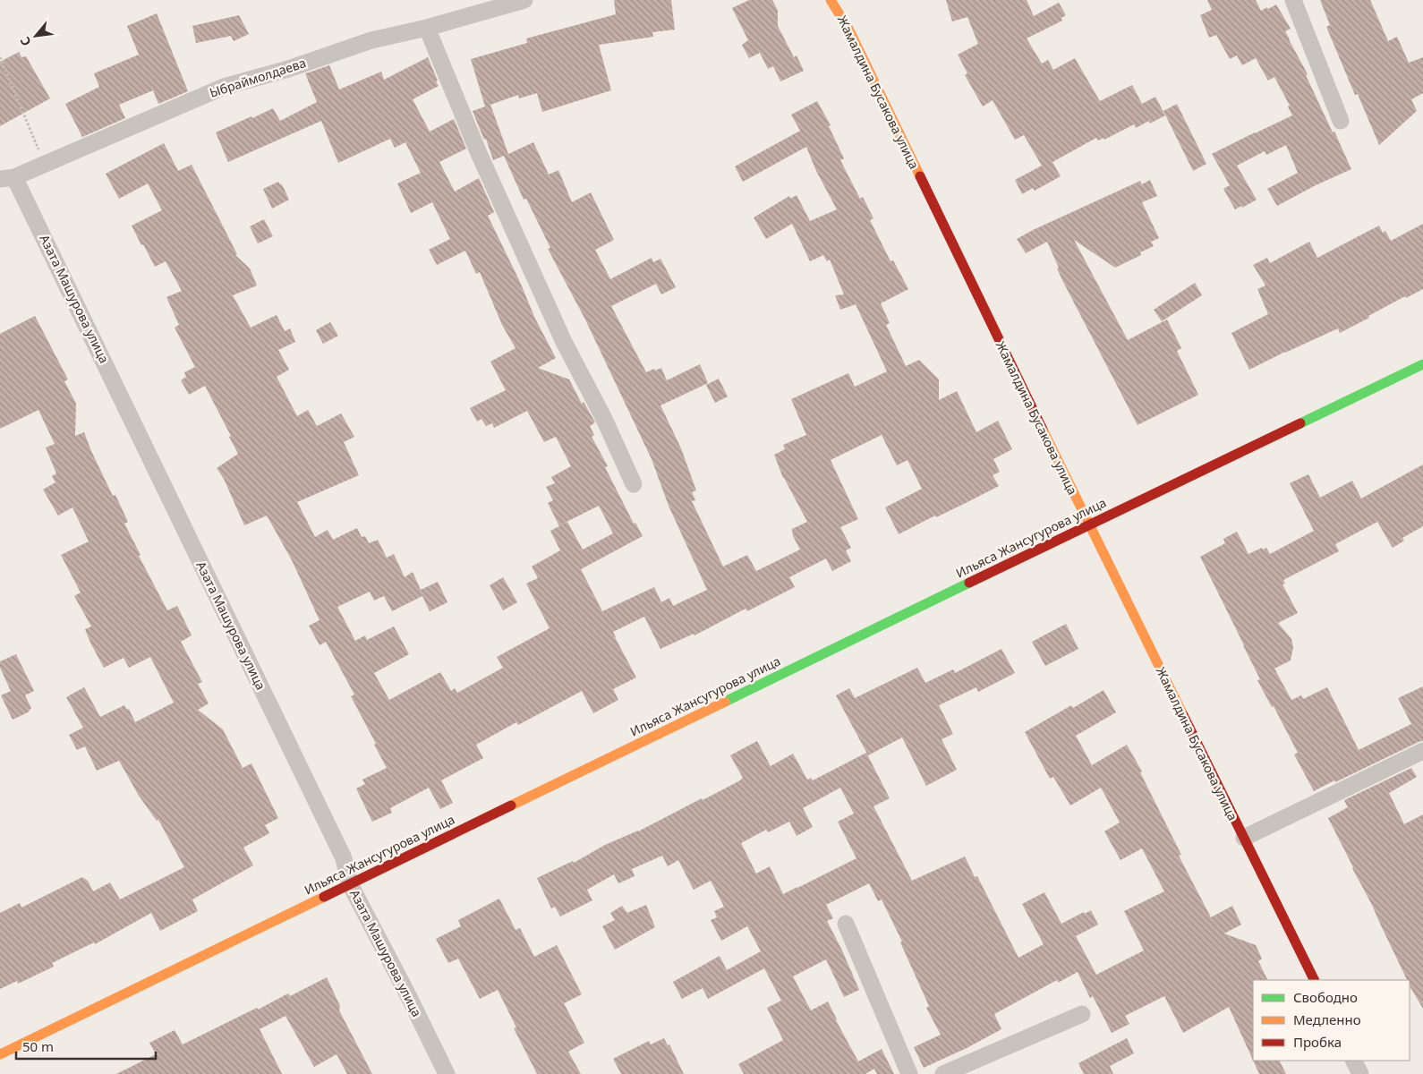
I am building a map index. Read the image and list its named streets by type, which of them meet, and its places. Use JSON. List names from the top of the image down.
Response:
{
  "streets": {
    "street": [
      "Ыбраймолдаева",
      "Жамалдина Бусакова улица",
      "Азата Машурова улица",
      "Ильяса Жансугурова улица"
    ]
  },
  "crossings": [
    ["Ыбраймолдаева", "Азата Машурова улица"],
    ["Жамалдина Бусакова улица", "Ильяса Жансугурова улица"],
    ["Азата Машурова улица", "Ильяса Жансугурова улица"]
  ],
  "legend": ["Свободно", "Медленно", "Пробка"],
  "scale_bar": "50 m",
  "north": "bottom left"
}
